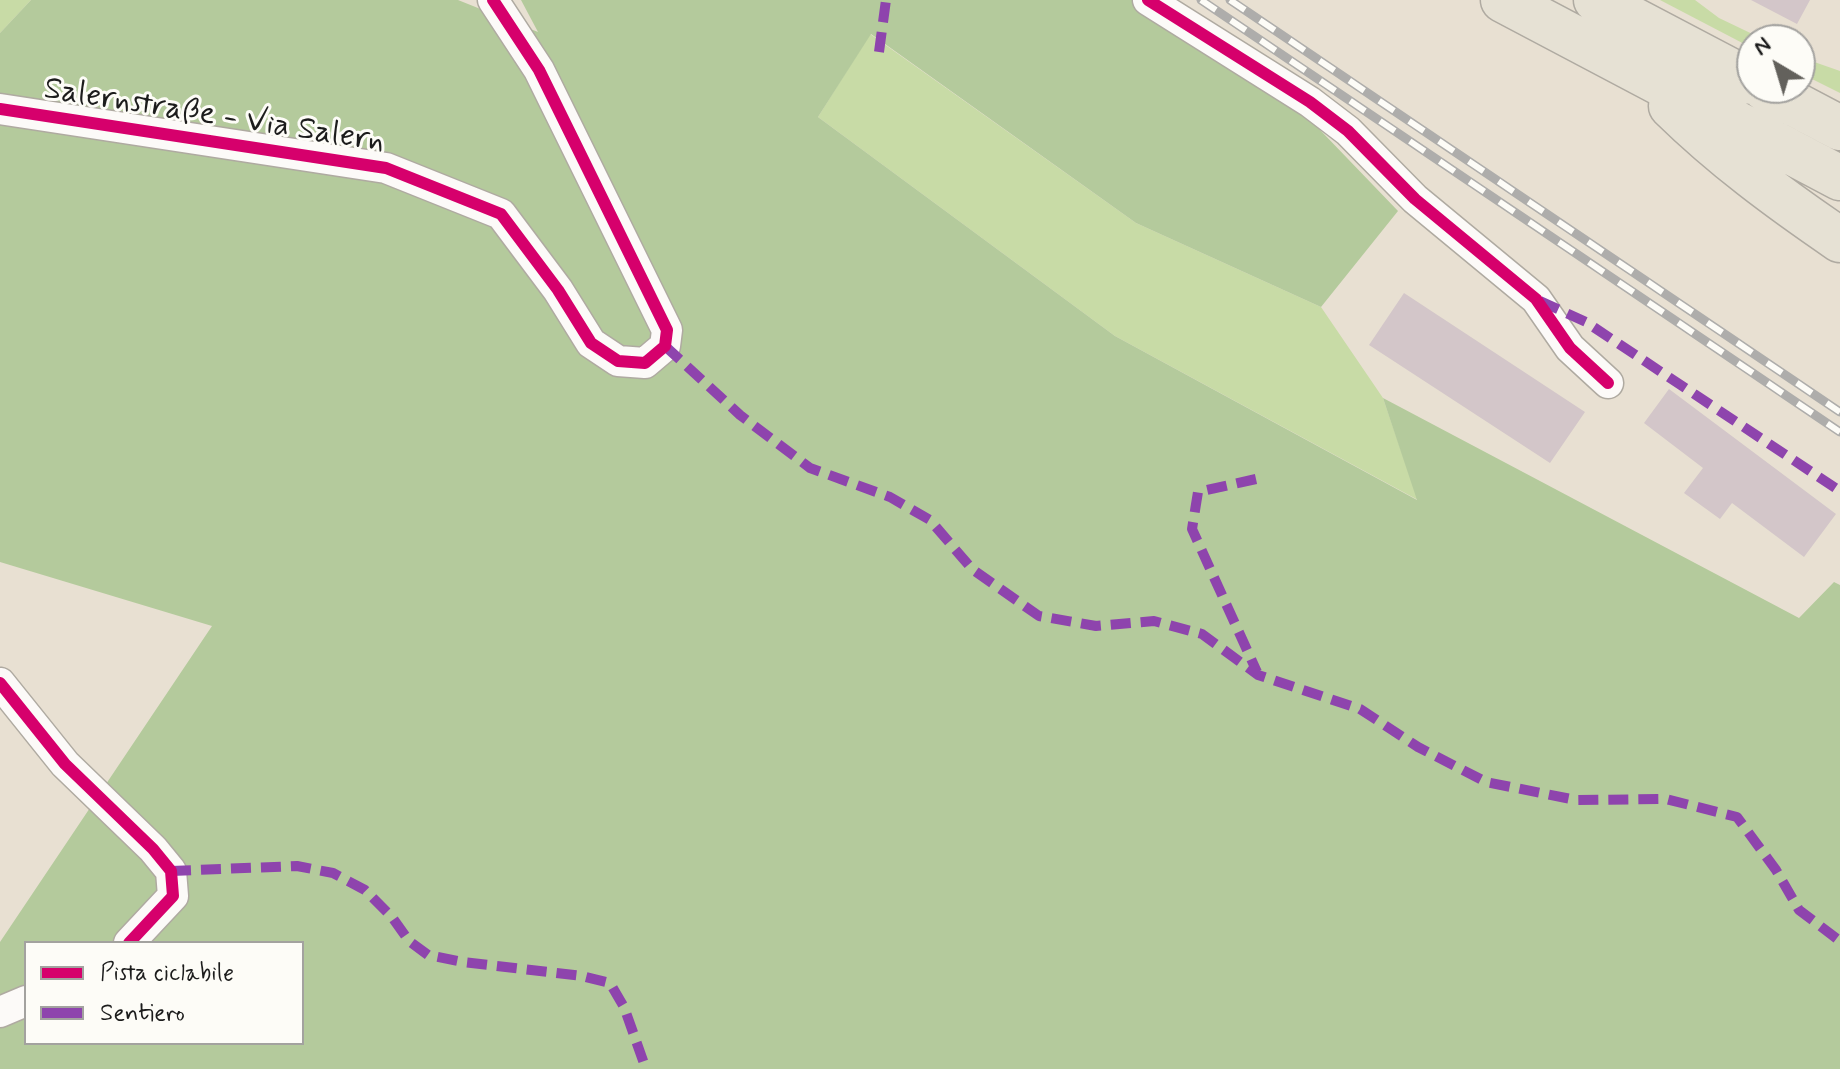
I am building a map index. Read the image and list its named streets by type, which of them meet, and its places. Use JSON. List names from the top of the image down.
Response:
{
  "streets": {
    "street": ["Salernstraße - Via Salern"]
  },
  "legend": ["Pista ciclabile", "Sentiero"],
  "north": "top left"
}
